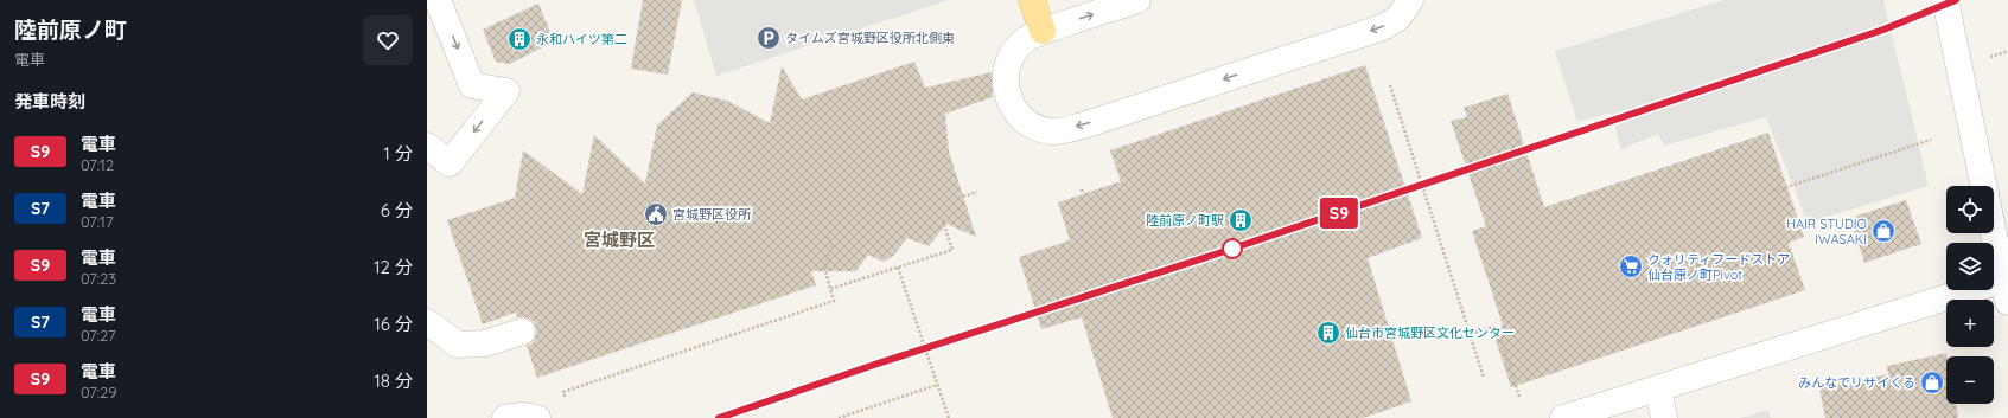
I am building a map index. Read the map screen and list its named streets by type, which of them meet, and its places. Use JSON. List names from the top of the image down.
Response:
{
  "districts": ["宮城野区"],
  "places": {
    "parking": ["タイムズ宮城野区役所北側東"],
    "building": ["永和ハイツ第二", "陸前原ノ町駅", "仙台市宮城野区文化センター"],
    "public building": ["宮城野区役所"],
    "shop": ["HAIR STUDIO IWASAKI", "みんなでリサイくる"],
    "supermarket": ["クォリティフードストア 仙台原ノ町Pivot"]
  },
  "page": {
    "heading": [
      ["陸前原ノ町", "電車"],
      "発車時刻"
    ],
    "on_map": "S9",
    "list": [
      {
        "mark": "S9",
        "name": "電車",
        "note": "07:12",
        "value": "1 分"
      },
      {
        "mark": "S7",
        "name": "電車",
        "note": "07:17",
        "value": "6 分"
      },
      {
        "mark": "S9",
        "name": "電車",
        "note": "07:23",
        "value": "12 分"
      },
      {
        "mark": "S7",
        "name": "電車",
        "note": "07:27",
        "value": "16 分"
      },
      {
        "mark": "S9",
        "name": "電車",
        "note": "07:29",
        "value": "18 分"
      }
    ],
    "map_buttons": ["+", "−"]
  }
}
